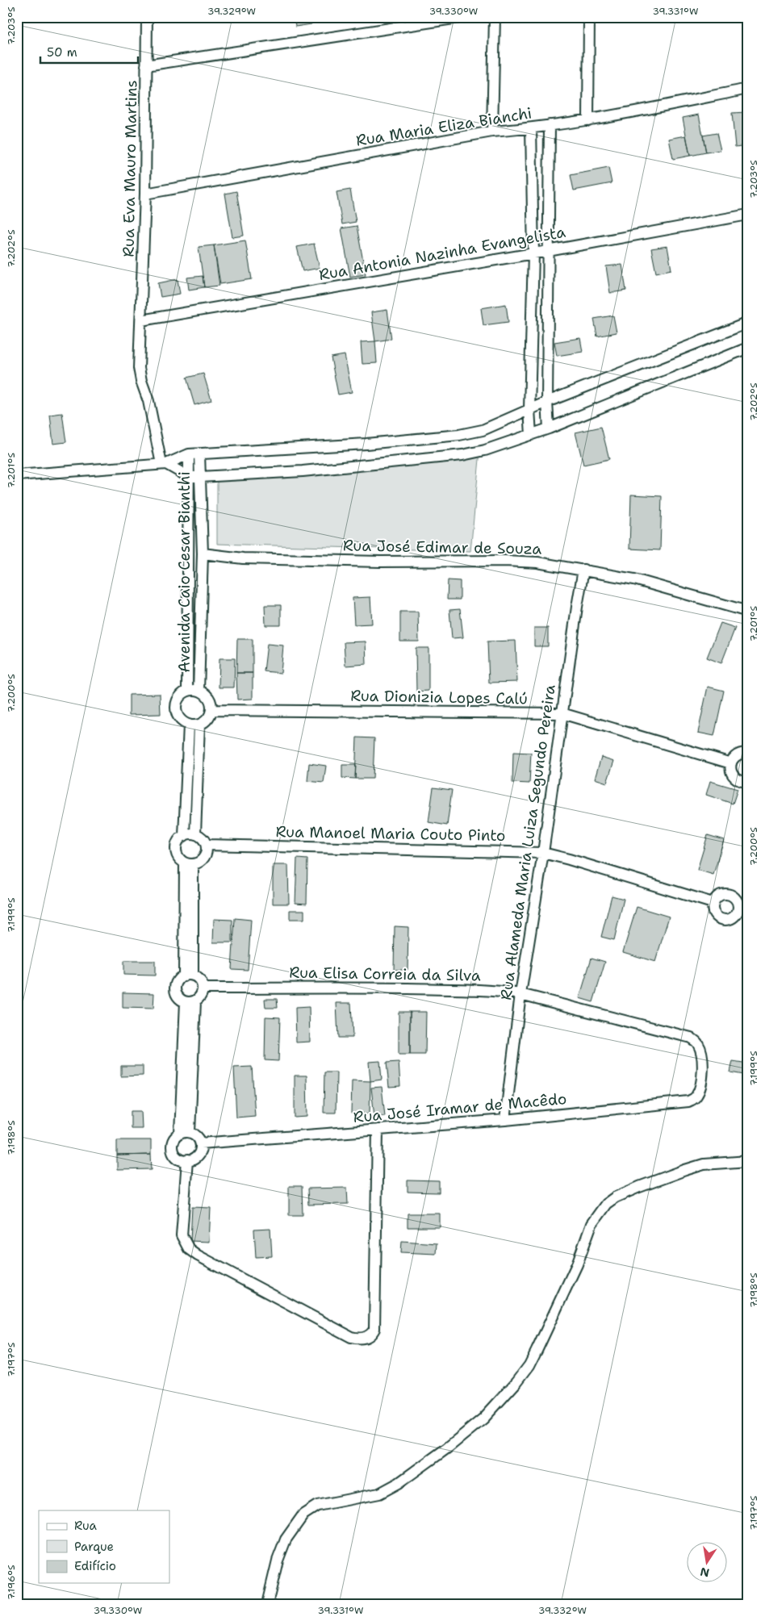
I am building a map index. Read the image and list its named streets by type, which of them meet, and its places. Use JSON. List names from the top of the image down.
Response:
{
  "streets": {
    "street": [
      "Rua Maria Eliza Bianchi",
      "Rua Eva Mauro Martins",
      "Rua Antonia Nazinha Evangelista",
      "Rua José Edimar de Souza",
      "Avenida Caio Cesar Bianthi",
      "Rua Dionizia Lopes Calú",
      "Rua Manoel Maria Couto Pinto",
      "Rua Alameda Maria Luiza Segundo Pereira",
      "Rua Elisa Correia da Silva",
      "Rua José Iramar de Macêdo"
    ]
  },
  "crossings": [
    ["Rua Maria Eliza Bianchi", "Rua Eva Mauro Martins"],
    ["Rua Eva Mauro Martins", "Rua Antonia Nazinha Evangelista"],
    ["Rua José Edimar de Souza", "Avenida Caio Cesar Bianthi"],
    ["Rua José Edimar de Souza", "Rua Alameda Maria Luiza Segundo Pereira"],
    ["Avenida Caio Cesar Bianthi", "Rua Dionizia Lopes Calú"],
    ["Rua Dionizia Lopes Calú", "Rua Alameda Maria Luiza Segundo Pereira"],
    ["Rua Manoel Maria Couto Pinto", "Rua Alameda Maria Luiza Segundo Pereira"],
    ["Rua Alameda Maria Luiza Segundo Pereira", "Rua Elisa Correia da Silva"],
    ["Rua Alameda Maria Luiza Segundo Pereira", "Rua José Iramar de Macêdo"],
    ["Rua Elisa Correia da Silva", "Rua José Iramar de Macêdo"]
  ],
  "legend": ["Rua", "Parque", "Edifício"],
  "scale_bar": "50 m",
  "north": "bottom",
  "coordinates": [
    "39.329°W",
    "39.330°W",
    "39.331°W",
    "7.203°S",
    "7.202°S",
    "7.201°S",
    "7.200°S",
    "7.199°S",
    "7.198°S",
    "7.197°S",
    "7.196°S",
    "39.332°W"
  ]
}
